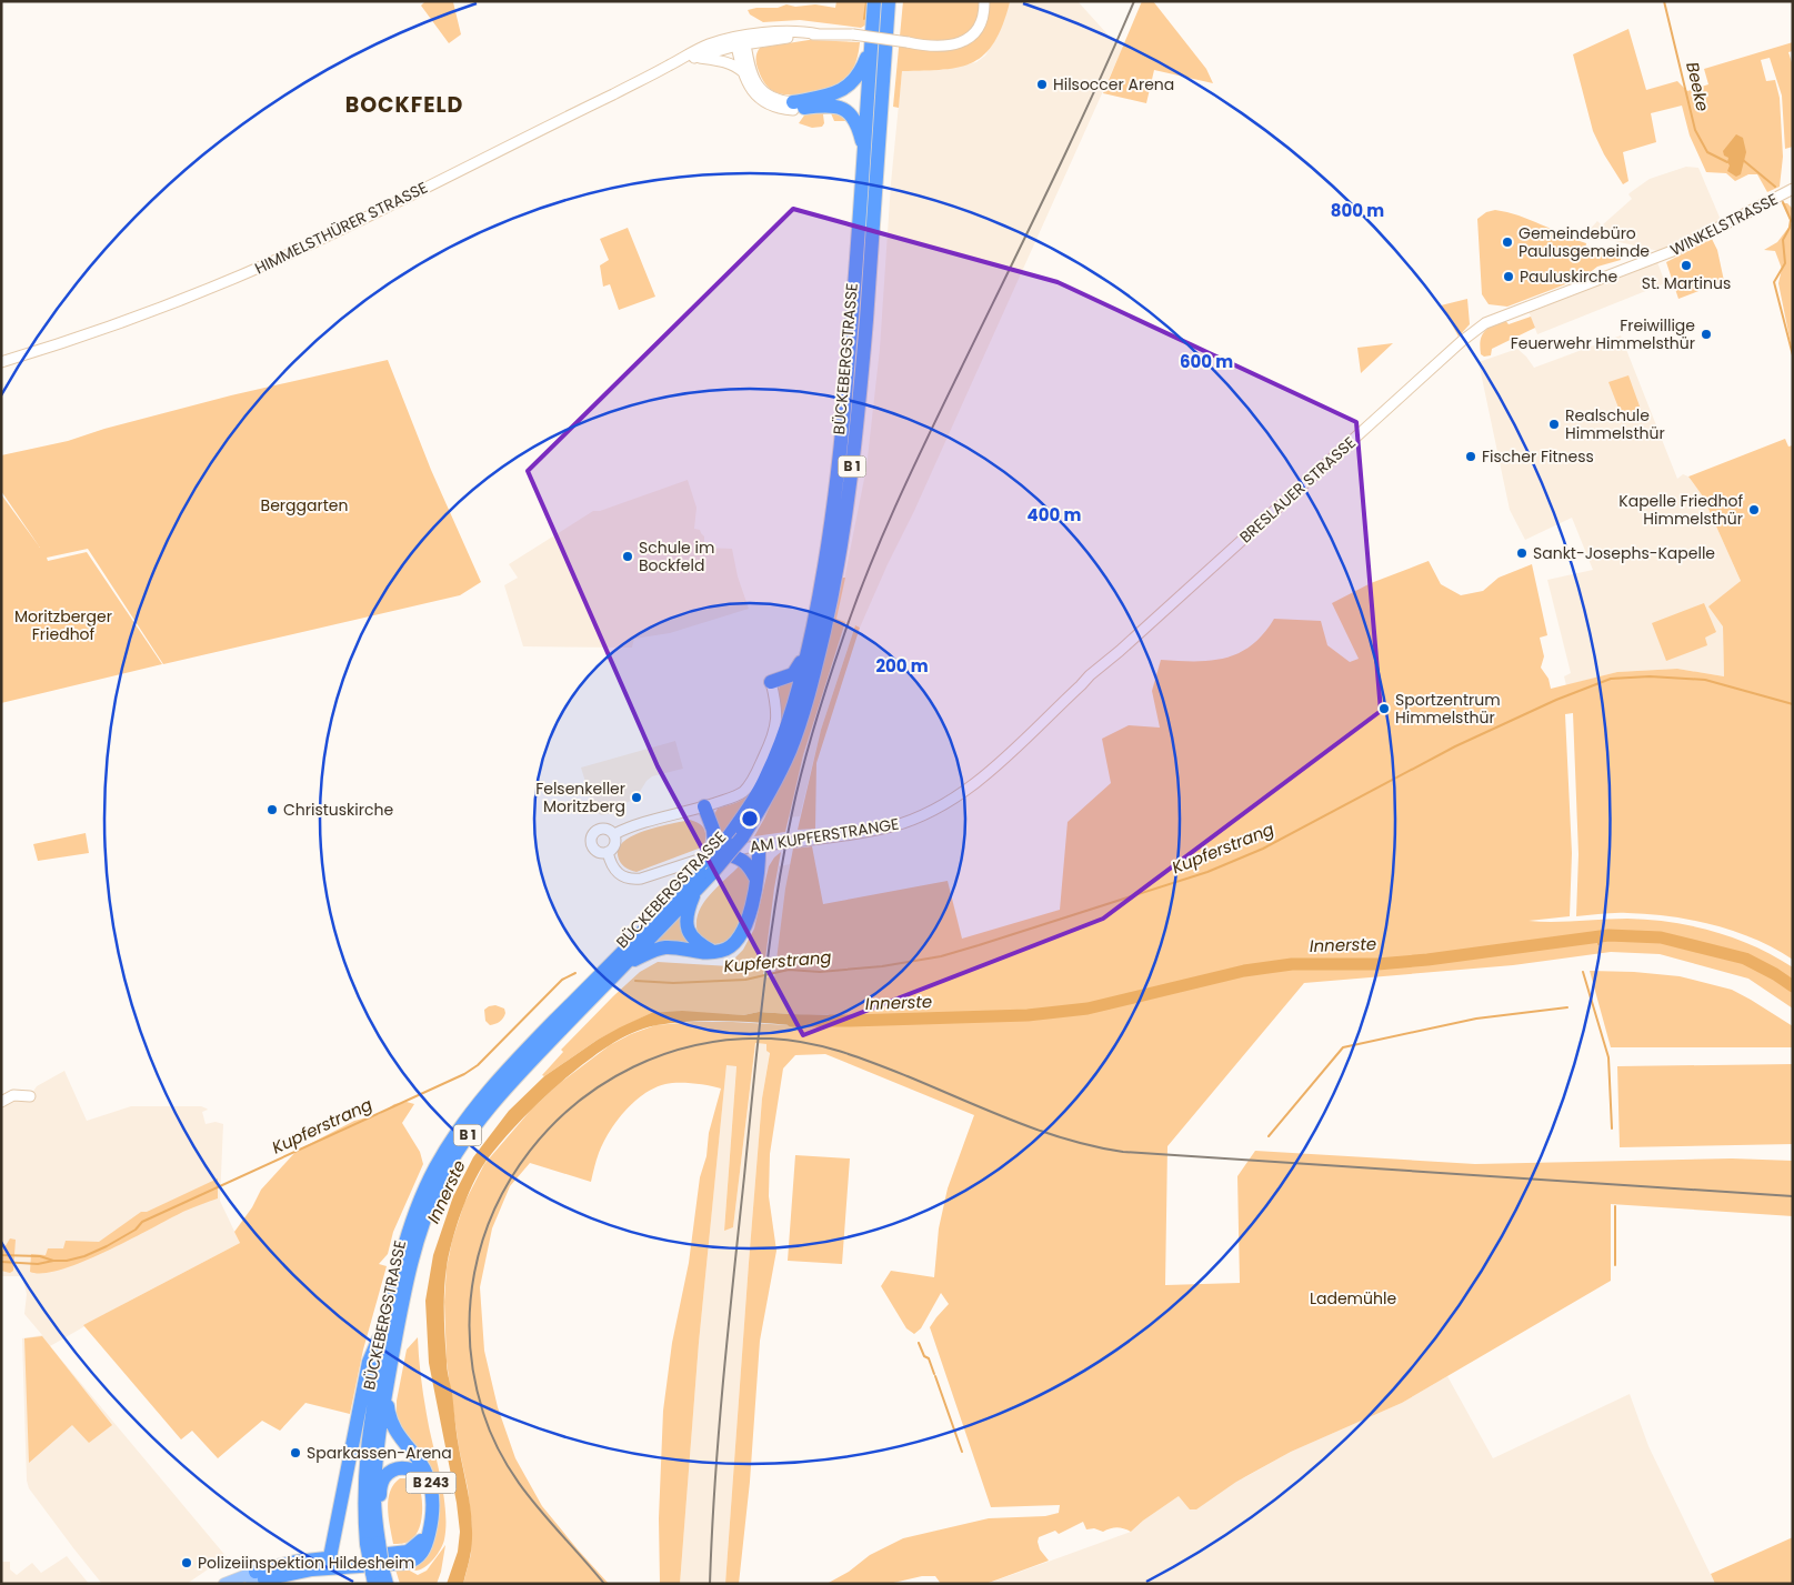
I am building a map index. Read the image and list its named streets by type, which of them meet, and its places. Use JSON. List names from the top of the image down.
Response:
{
  "streets": {
    "highway": ["BÜCKEBERGSTRASSE", "B 1", "B 243"],
    "street": [
      "WINKELSTRASSE",
      "HIMMELSTHÜRER STRASSE",
      "BRESLAUER STRASSE",
      "AM KUPFERSTRANGE"
    ]
  },
  "crossings": [
    ["WINKELSTRASSE", "BRESLAUER STRASSE"],
    ["BÜCKEBERGSTRASSE", "B 1"],
    ["BÜCKEBERGSTRASSE", "AM KUPFERSTRANGE"],
    ["BÜCKEBERGSTRASSE", "B 243"],
    ["BRESLAUER STRASSE", "AM KUPFERSTRANGE"]
  ],
  "districts": ["BOCKFELD"],
  "water": ["Beeke", "Kupferstrang", "Innerste"],
  "parks": ["Berggarten", "Moritzberger Friedhof", "Lademühle"],
  "places": [
    "Hilsoccer Arena",
    "Gemeindebüro Paulusgemeinde",
    "St. Martinus",
    "Pauluskirche",
    "Freiwillige Feuerwehr Himmelsthür",
    "Realschule Himmelsthür",
    "Fischer Fitness",
    "Kapelle Friedhof Himmelsthür",
    "Sankt-Josephs-Kapelle",
    "Schule im Bockfeld",
    "Sportzentrum Himmelsthür",
    "Felsenkeller Moritzberg",
    "Christuskirche",
    "Sparkassen-Arena",
    "Polizeiinspektion Hildesheim"
  ],
  "rings": [
    "800 m",
    "600 m",
    "400 m",
    "200 m"
  ]
}
